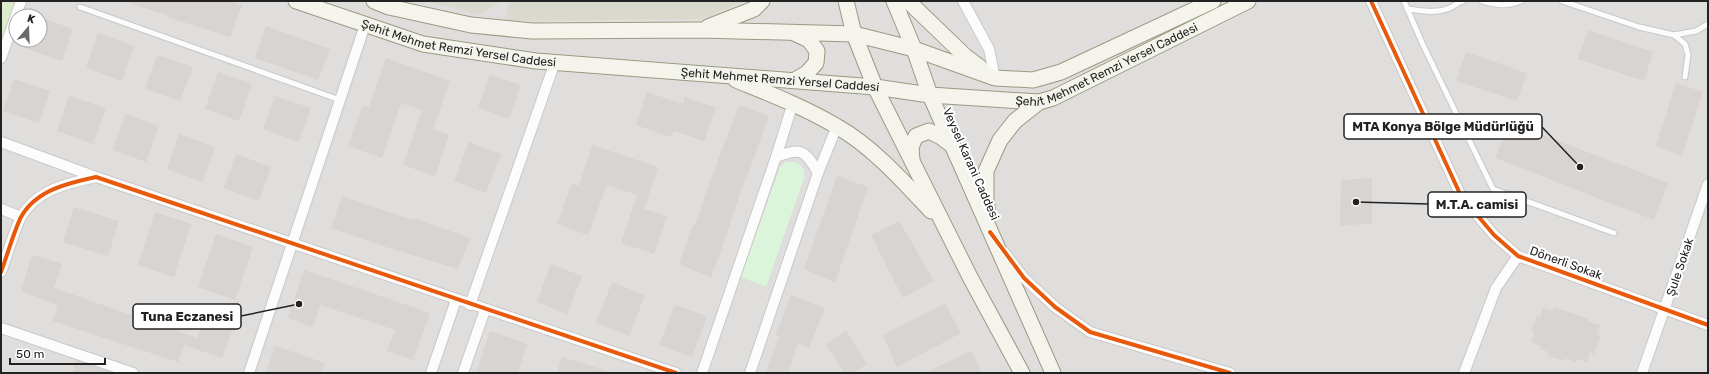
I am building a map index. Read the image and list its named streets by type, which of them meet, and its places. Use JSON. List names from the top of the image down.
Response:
{
  "streets": {
    "main road": ["Şehit Mehmet Remzi Yersel Caddesi", "Veysel Karani Caddesi"],
    "street": ["Dönerli Sokak", "Şule Sokak"]
  },
  "crossings": [
    ["Şehit Mehmet Remzi Yersel Caddesi", "Veysel Karani Caddesi"],
    ["Dönerli Sokak", "Şule Sokak"]
  ],
  "places": ["MTA Konya Bölge Müdürlüğü", "M.T.A. camisi", "Tuna Eczanesi"],
  "scale_bar": "50 m",
  "north": "top"
}
